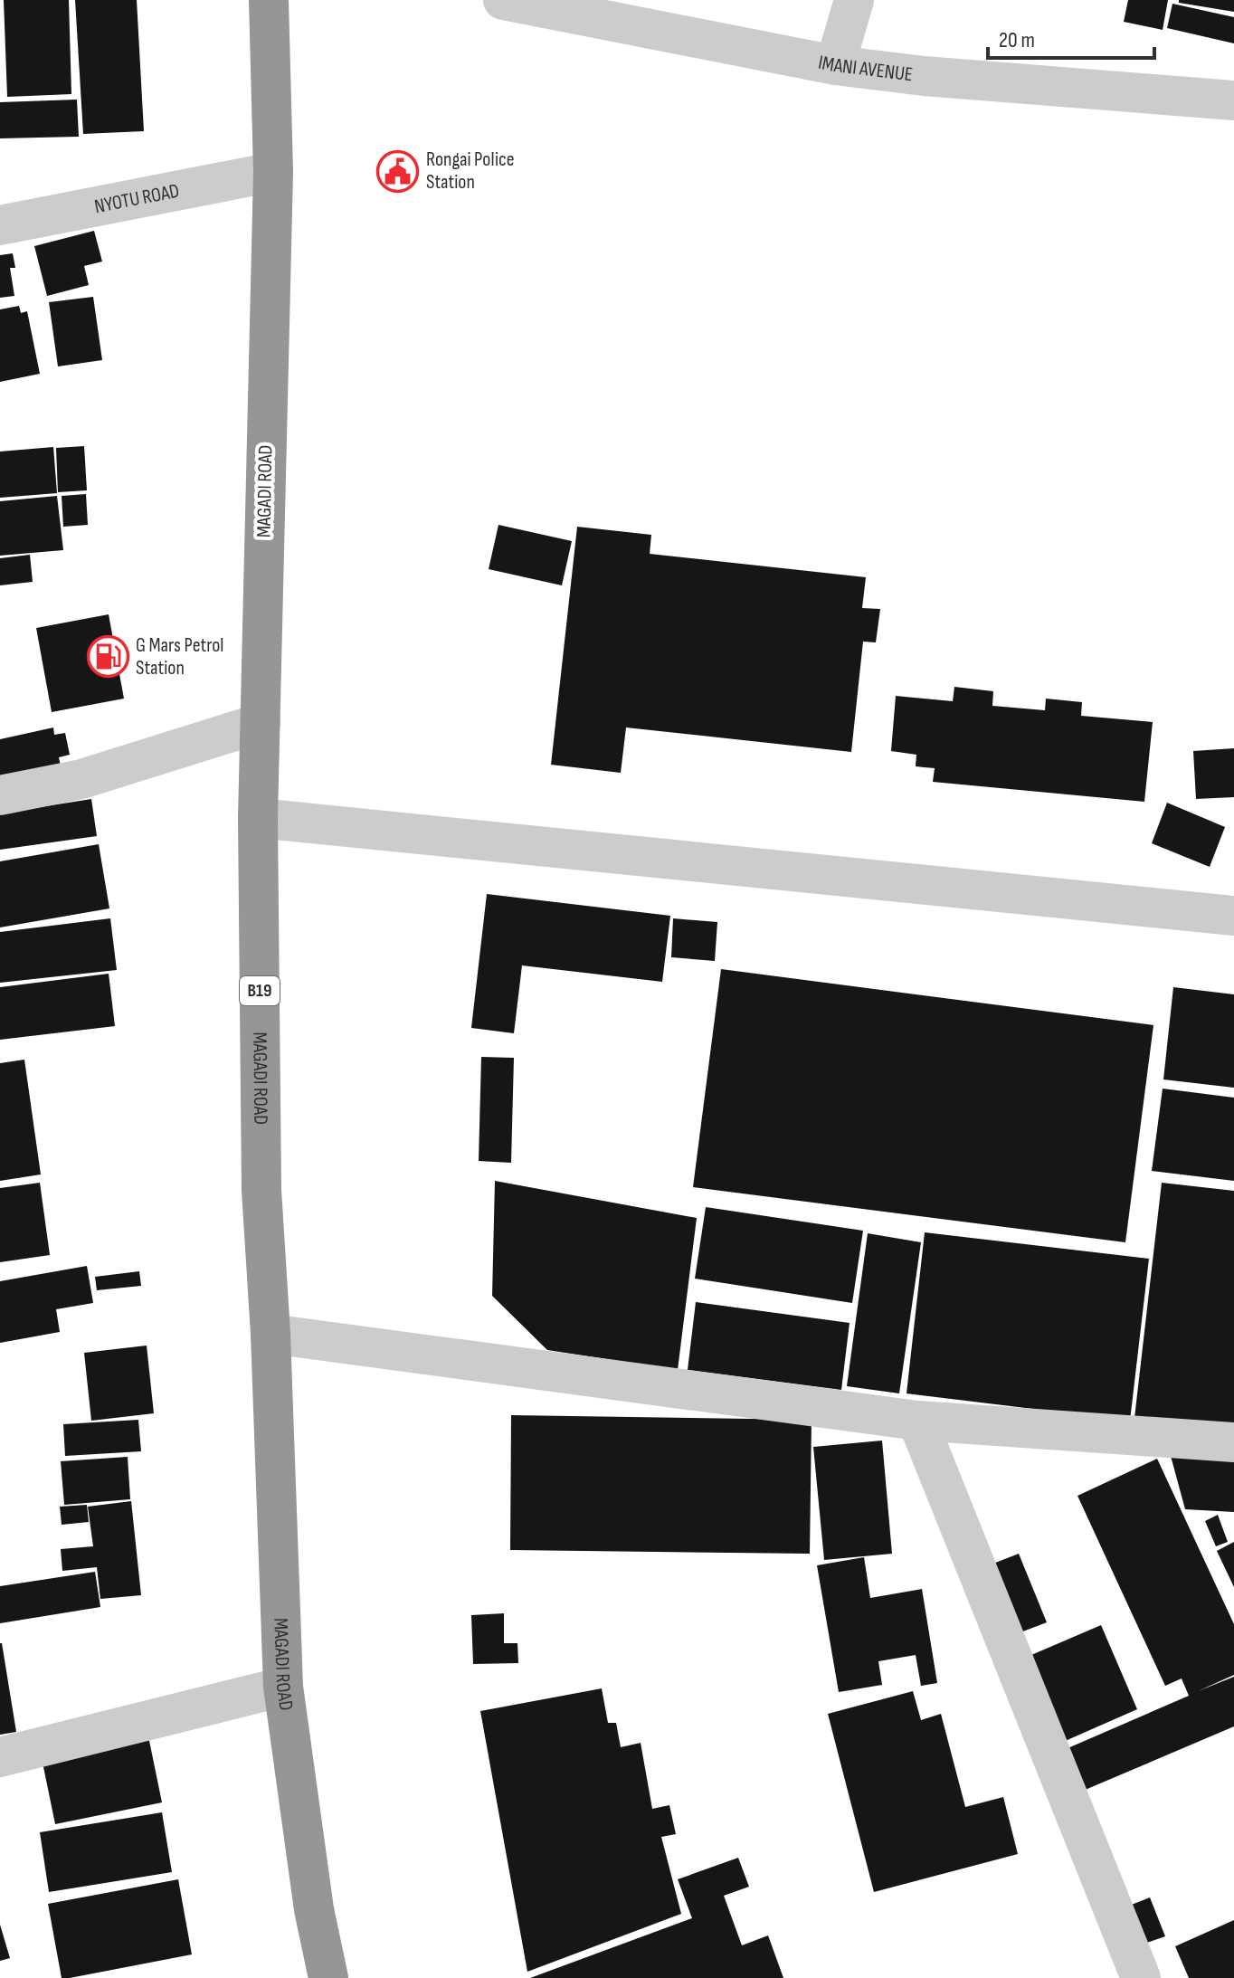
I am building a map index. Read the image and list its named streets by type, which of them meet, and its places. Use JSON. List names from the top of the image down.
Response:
{
  "streets": {
    "highway": ["MAGADI ROAD", "B19"],
    "street": ["IMANI AVENUE", "NYOTU ROAD"]
  },
  "crossings": [
    ["NYOTU ROAD", "MAGADI ROAD"]
  ],
  "places": {
    "public building": ["Rongai Police Station"],
    "fuel station": ["G Mars Petrol Station"]
  },
  "scale_bar": "20 m"
}
